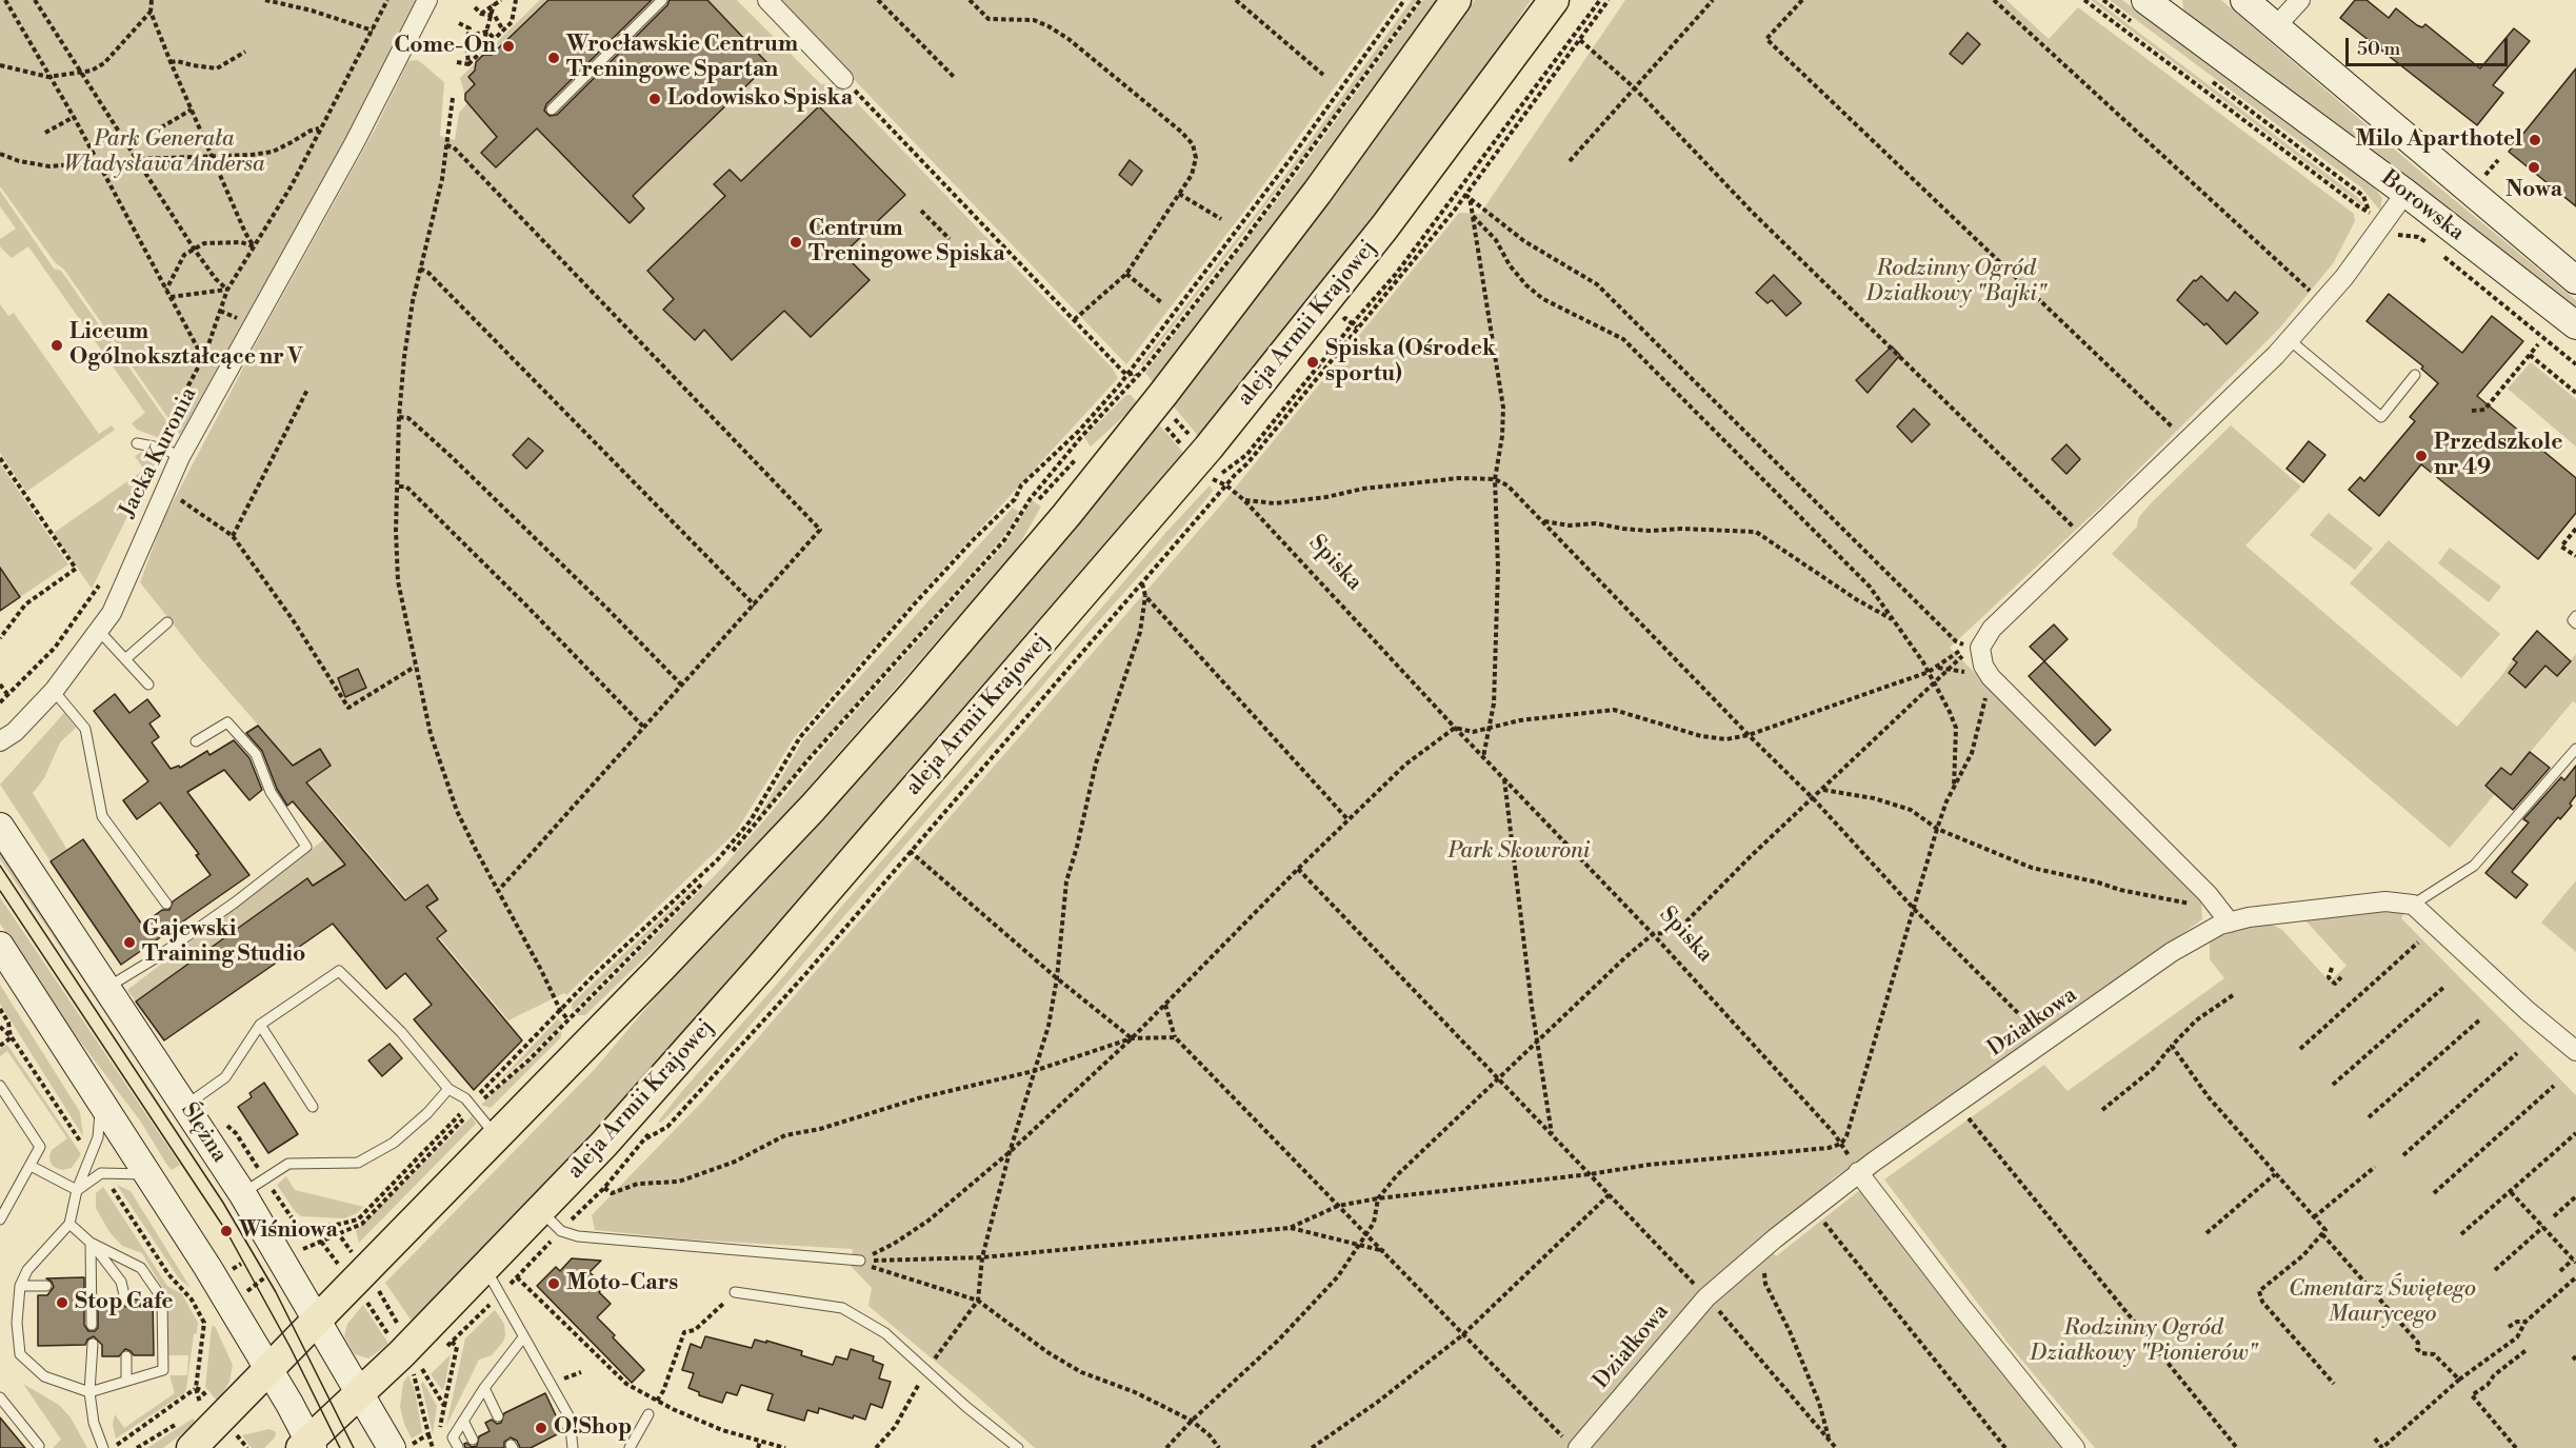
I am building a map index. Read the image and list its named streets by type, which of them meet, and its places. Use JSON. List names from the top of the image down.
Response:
{
  "streets": {
    "main road": ["Borowska", "aleja Armii Krajowej", "Ślężna"],
    "street": ["Jacka Kuronia", "Działkowa"],
    "path": ["Spiska"]
  },
  "crossings": [
    ["aleja Armii Krajowej", "Ślężna"],
    ["Spiska", "Działkowa"]
  ],
  "parks": [
    "Park Generała Władysława Andersa",
    "Rodzinny Ogród Działkowy \"Bajki\"",
    "Park Skowroni",
    "Cmentarz Świętego Maurycego",
    "Rodzinny Ogród Działkowy \"Pionierów\""
  ],
  "places": [
    "Come-On",
    "Wrocławskie Centrum Treningowe Spartan",
    "Lodowisko Spiska",
    "Milo Aparthotel",
    "Nowa",
    "Centrum Treningowe Spiska",
    "Liceum Ogólnokształcące nr V",
    "Spiska (Ośrodek sportu)",
    "Przedszkole nr 49",
    "Gajewski Training Studio",
    "Wiśniowa",
    "Moto-Cars",
    "Stop Cafe",
    "O!Shop"
  ],
  "scale_bar": "50 m"
}
